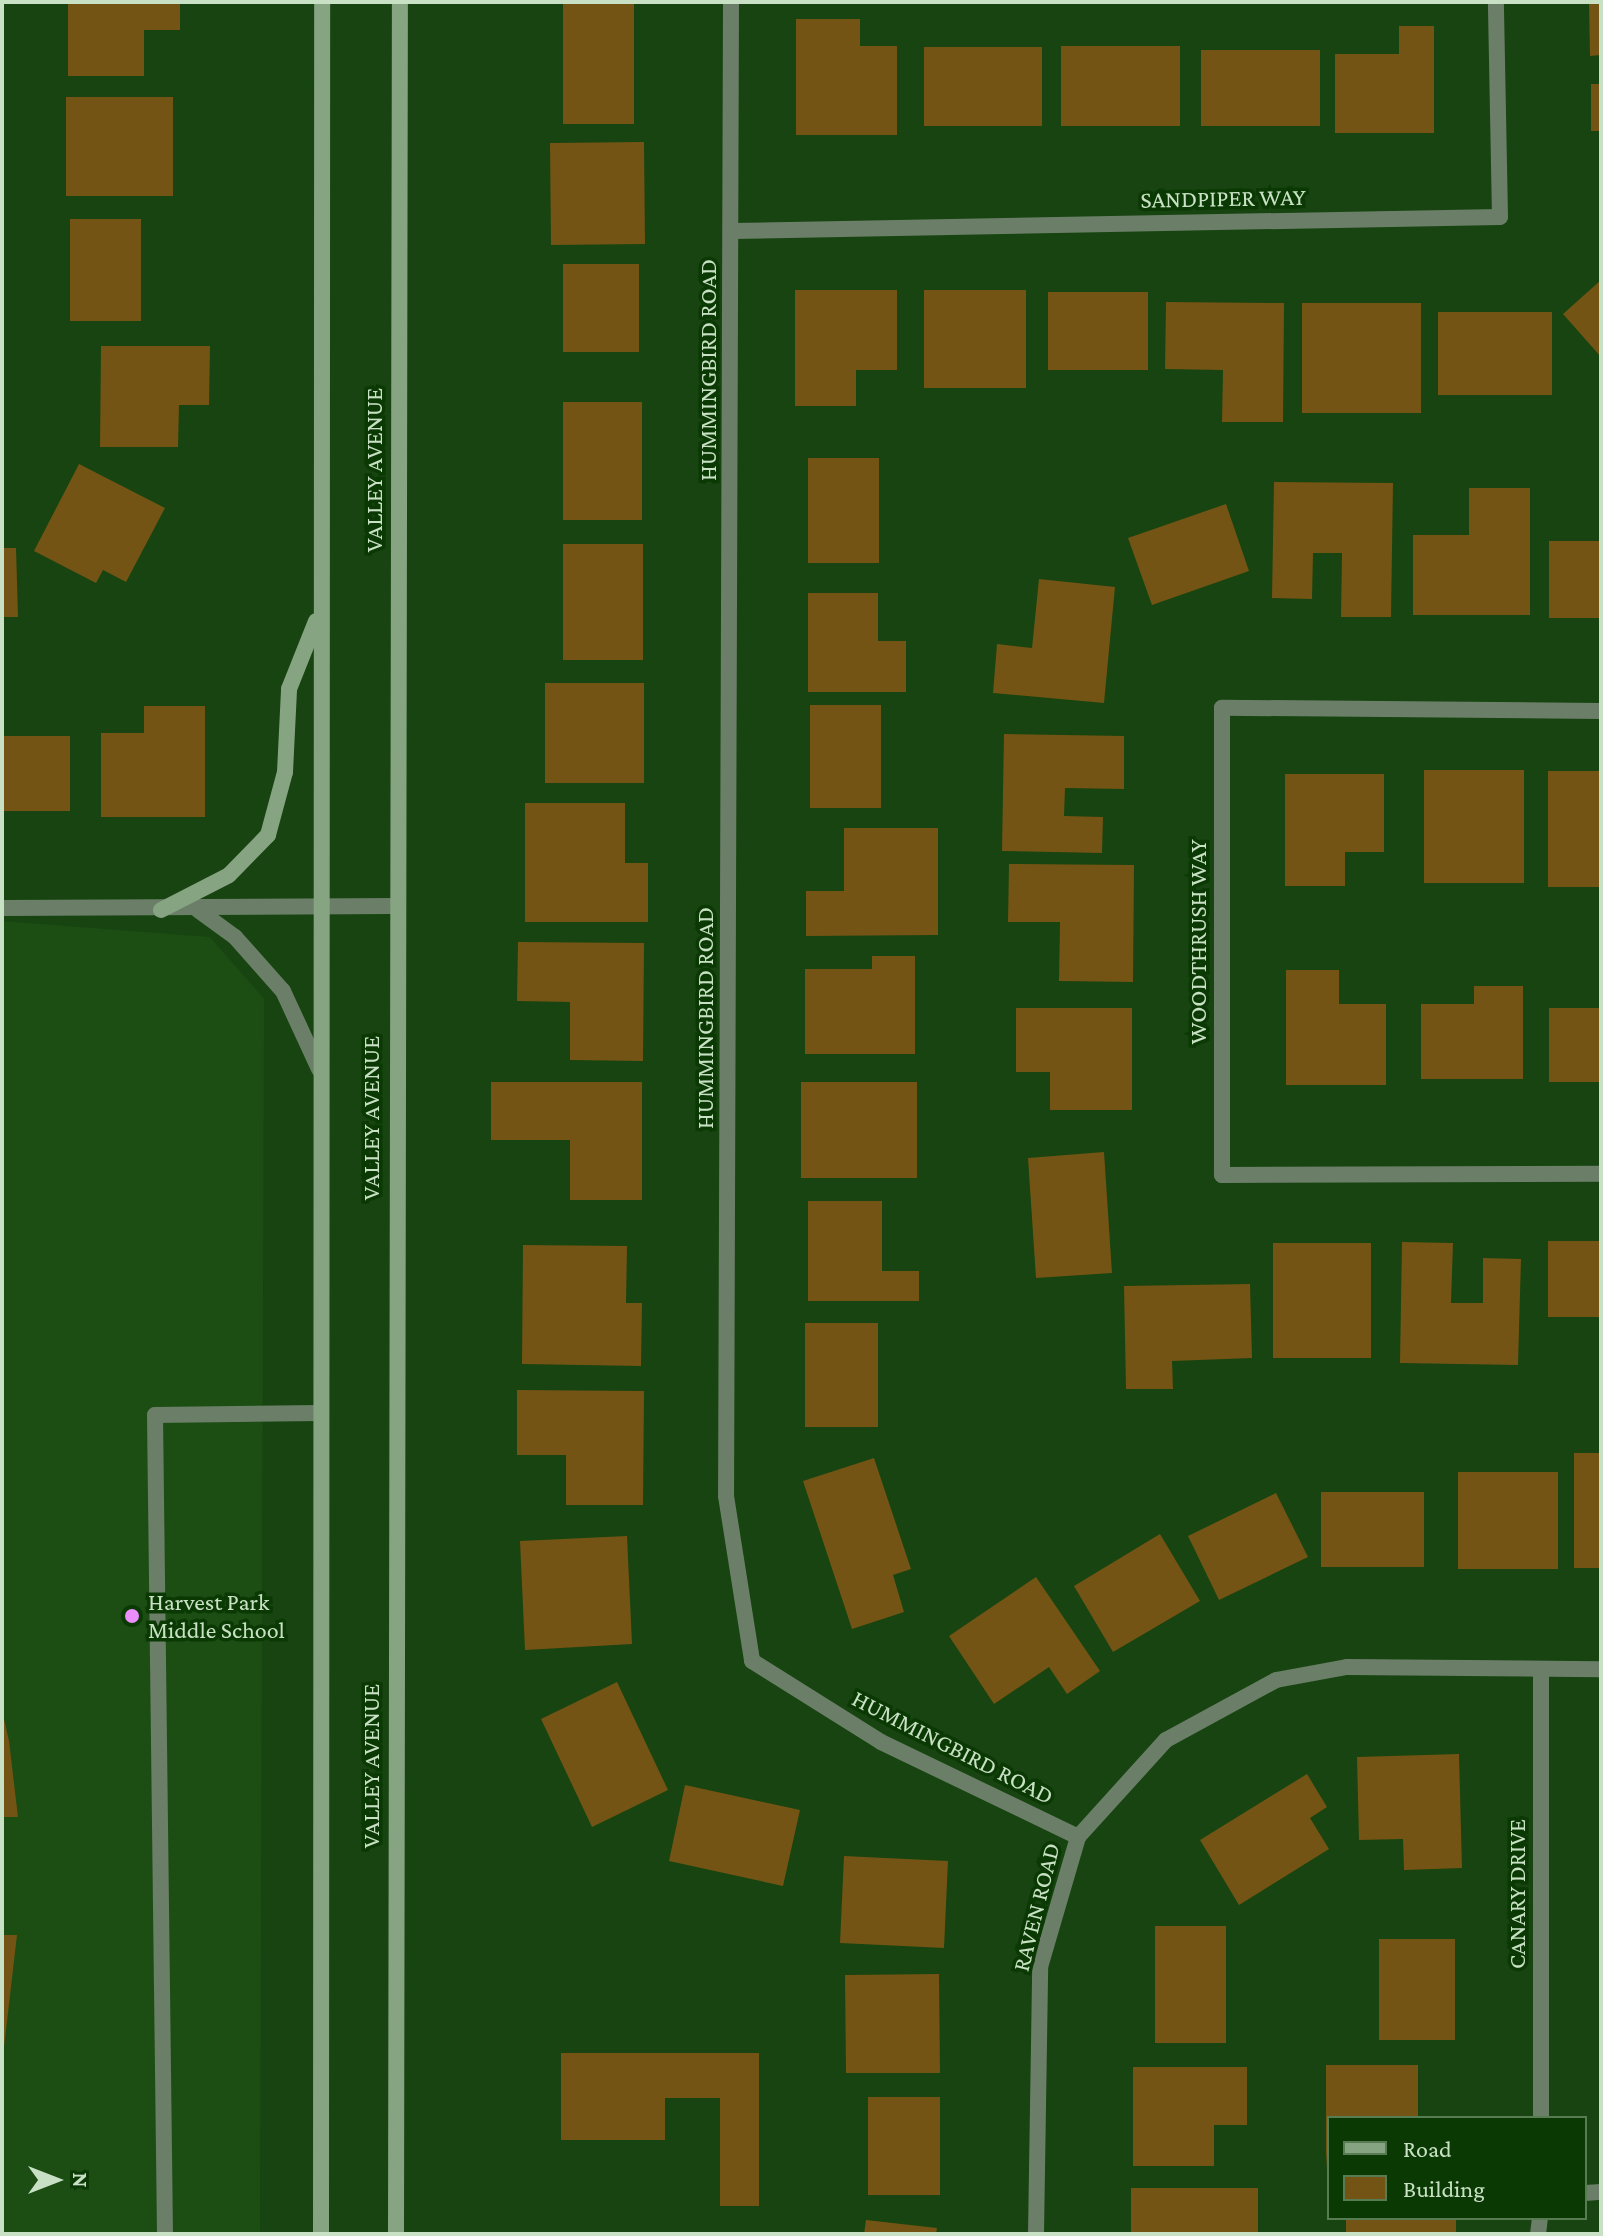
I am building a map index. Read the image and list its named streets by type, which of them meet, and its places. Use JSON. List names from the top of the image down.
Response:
{
  "streets": {
    "main road": ["VALLEY AVENUE"],
    "street": [
      "SANDPIPER WAY",
      "HUMMINGBIRD ROAD",
      "WOODTHRUSH WAY",
      "CANARY DRIVE",
      "RAVEN ROAD"
    ]
  },
  "crossings": [
    ["SANDPIPER WAY", "HUMMINGBIRD ROAD"],
    ["HUMMINGBIRD ROAD", "RAVEN ROAD"],
    ["CANARY DRIVE", "RAVEN ROAD"]
  ],
  "places": ["Harvest Park Middle School"],
  "legend": ["Road", "Building"],
  "north": "right"
}
